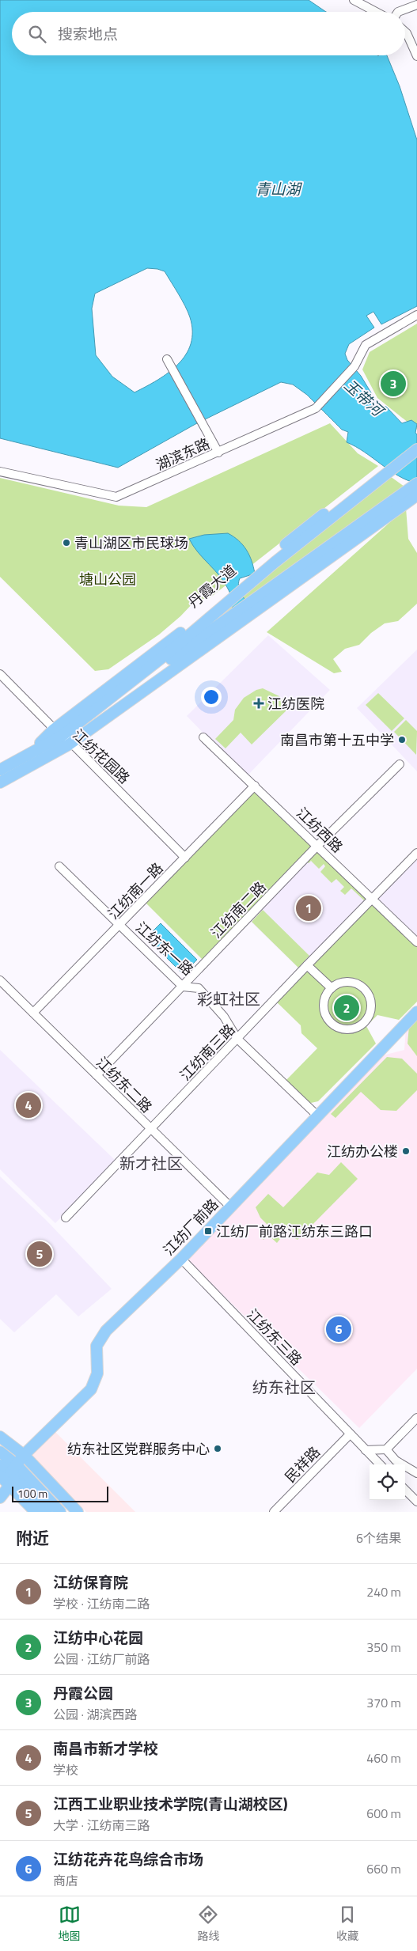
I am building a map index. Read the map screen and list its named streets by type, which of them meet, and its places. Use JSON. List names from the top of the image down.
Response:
{
  "streets": {
    "main road": ["丹霞大道", "江纺厂前路"],
    "street": [
      "湖滨东路",
      "江纺花园路",
      "江纺西路",
      "江纺南一路",
      "江纺南二路",
      "江纺东一路",
      "江纺南三路",
      "江纺东二路",
      "江纺东三路",
      "民祥路"
    ]
  },
  "crossings": [
    ["丹霞大道", "江纺花园路"],
    ["江纺花园路", "江纺南一路"],
    ["江纺西路", "江纺南一路"],
    ["江纺西路", "江纺南二路"],
    ["江纺西路", "江纺南三路"],
    ["江纺南一路", "江纺东一路"],
    ["江纺南一路", "江纺东二路"],
    ["江纺南二路", "江纺东一路"],
    ["江纺南二路", "江纺东二路"],
    ["江纺东一路", "江纺南三路"],
    ["江纺东一路", "江纺厂前路"],
    ["江纺南三路", "江纺东二路"],
    ["江纺东二路", "江纺厂前路"],
    ["江纺厂前路", "江纺东三路"],
    ["江纺东三路", "民祥路"]
  ],
  "districts": ["彩虹社区", "新才社区", "纺东社区"],
  "water": ["青山湖", "玉带河"],
  "parks": ["塘山公园"],
  "places": {
    "other": [
      "青山湖区市民球场",
      "南昌市第十五中学",
      "江纺办公楼",
      "纺东社区党群服务中心"
    ],
    "health": ["江纺医院"],
    "transit": ["江纺厂前路江纺东三路口"]
  },
  "scale_bar": "100 m",
  "page": {
    "search": "搜索地点",
    "pins": [
      "3",
      "1",
      "2",
      "4",
      "5",
      "6"
    ],
    "scale": "100 m",
    "heading": ["附近", "6个结果"],
    "list": [
      {
        "mark": "1",
        "name": "江纺保育院",
        "note": "学校 · 江纺南二路",
        "value": "240 m"
      },
      {
        "mark": "2",
        "name": "江纺中心花园",
        "note": "公园 · 江纺厂前路",
        "value": "350 m"
      },
      {
        "mark": "3",
        "name": "丹霞公园",
        "note": "公园 · 湖滨西路",
        "value": "370 m"
      },
      {
        "mark": "4",
        "name": "南昌市新才学校",
        "note": "学校",
        "value": "460 m"
      },
      {
        "mark": "5",
        "name": "江西工业职业技术学院(青山湖校区)",
        "note": "大学 · 江纺南三路",
        "value": "600 m"
      },
      {
        "mark": "6",
        "name": "江纺花卉花鸟综合市场",
        "note": "商店",
        "value": "660 m"
      }
    ],
    "nav": ["地图", "路线", "收藏"]
  }
}
